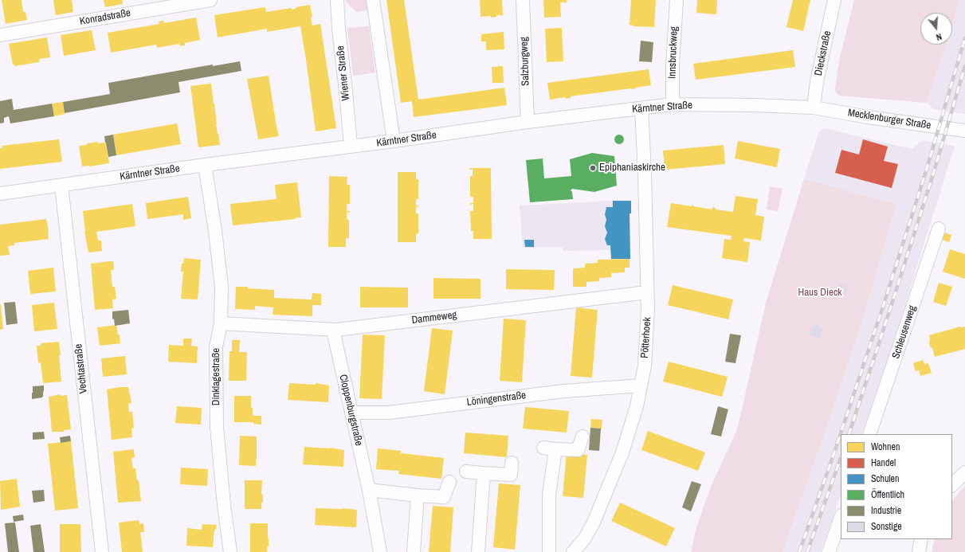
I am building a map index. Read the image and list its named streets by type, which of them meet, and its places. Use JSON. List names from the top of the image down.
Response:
{
  "streets": {
    "street": [
      "Konradstraße",
      "Innsbruckweg",
      "Dieckstraße",
      "Salzburgweg",
      "Wiener Straße",
      "Kärntner Straße",
      "Mecklenburger Straße",
      "Dammeweg",
      "Schleusenweg",
      "Pötterhoek",
      "Vechtastraße",
      "Dinklagestraße",
      "Löningenstraße",
      "Cloppenburgstraße"
    ]
  },
  "crossings": [
    ["Innsbruckweg", "Kärntner Straße"],
    ["Dieckstraße", "Kärntner Straße"],
    ["Dieckstraße", "Mecklenburger Straße"],
    ["Salzburgweg", "Kärntner Straße"],
    ["Wiener Straße", "Kärntner Straße"],
    ["Kärntner Straße", "Mecklenburger Straße"],
    ["Kärntner Straße", "Pötterhoek"],
    ["Kärntner Straße", "Vechtastraße"],
    ["Kärntner Straße", "Dinklagestraße"],
    ["Dammeweg", "Pötterhoek"],
    ["Dammeweg", "Dinklagestraße"],
    ["Dammeweg", "Cloppenburgstraße"],
    ["Pötterhoek", "Löningenstraße"],
    ["Löningenstraße", "Cloppenburgstraße"]
  ],
  "parks": ["Haus Dieck"],
  "places": ["Epiphaniaskirche"],
  "legend": [
    "Wohnen",
    "Handel",
    "Schulen",
    "Öffentlich",
    "Industrie",
    "Sonstige"
  ],
  "north": "bottom"
}
